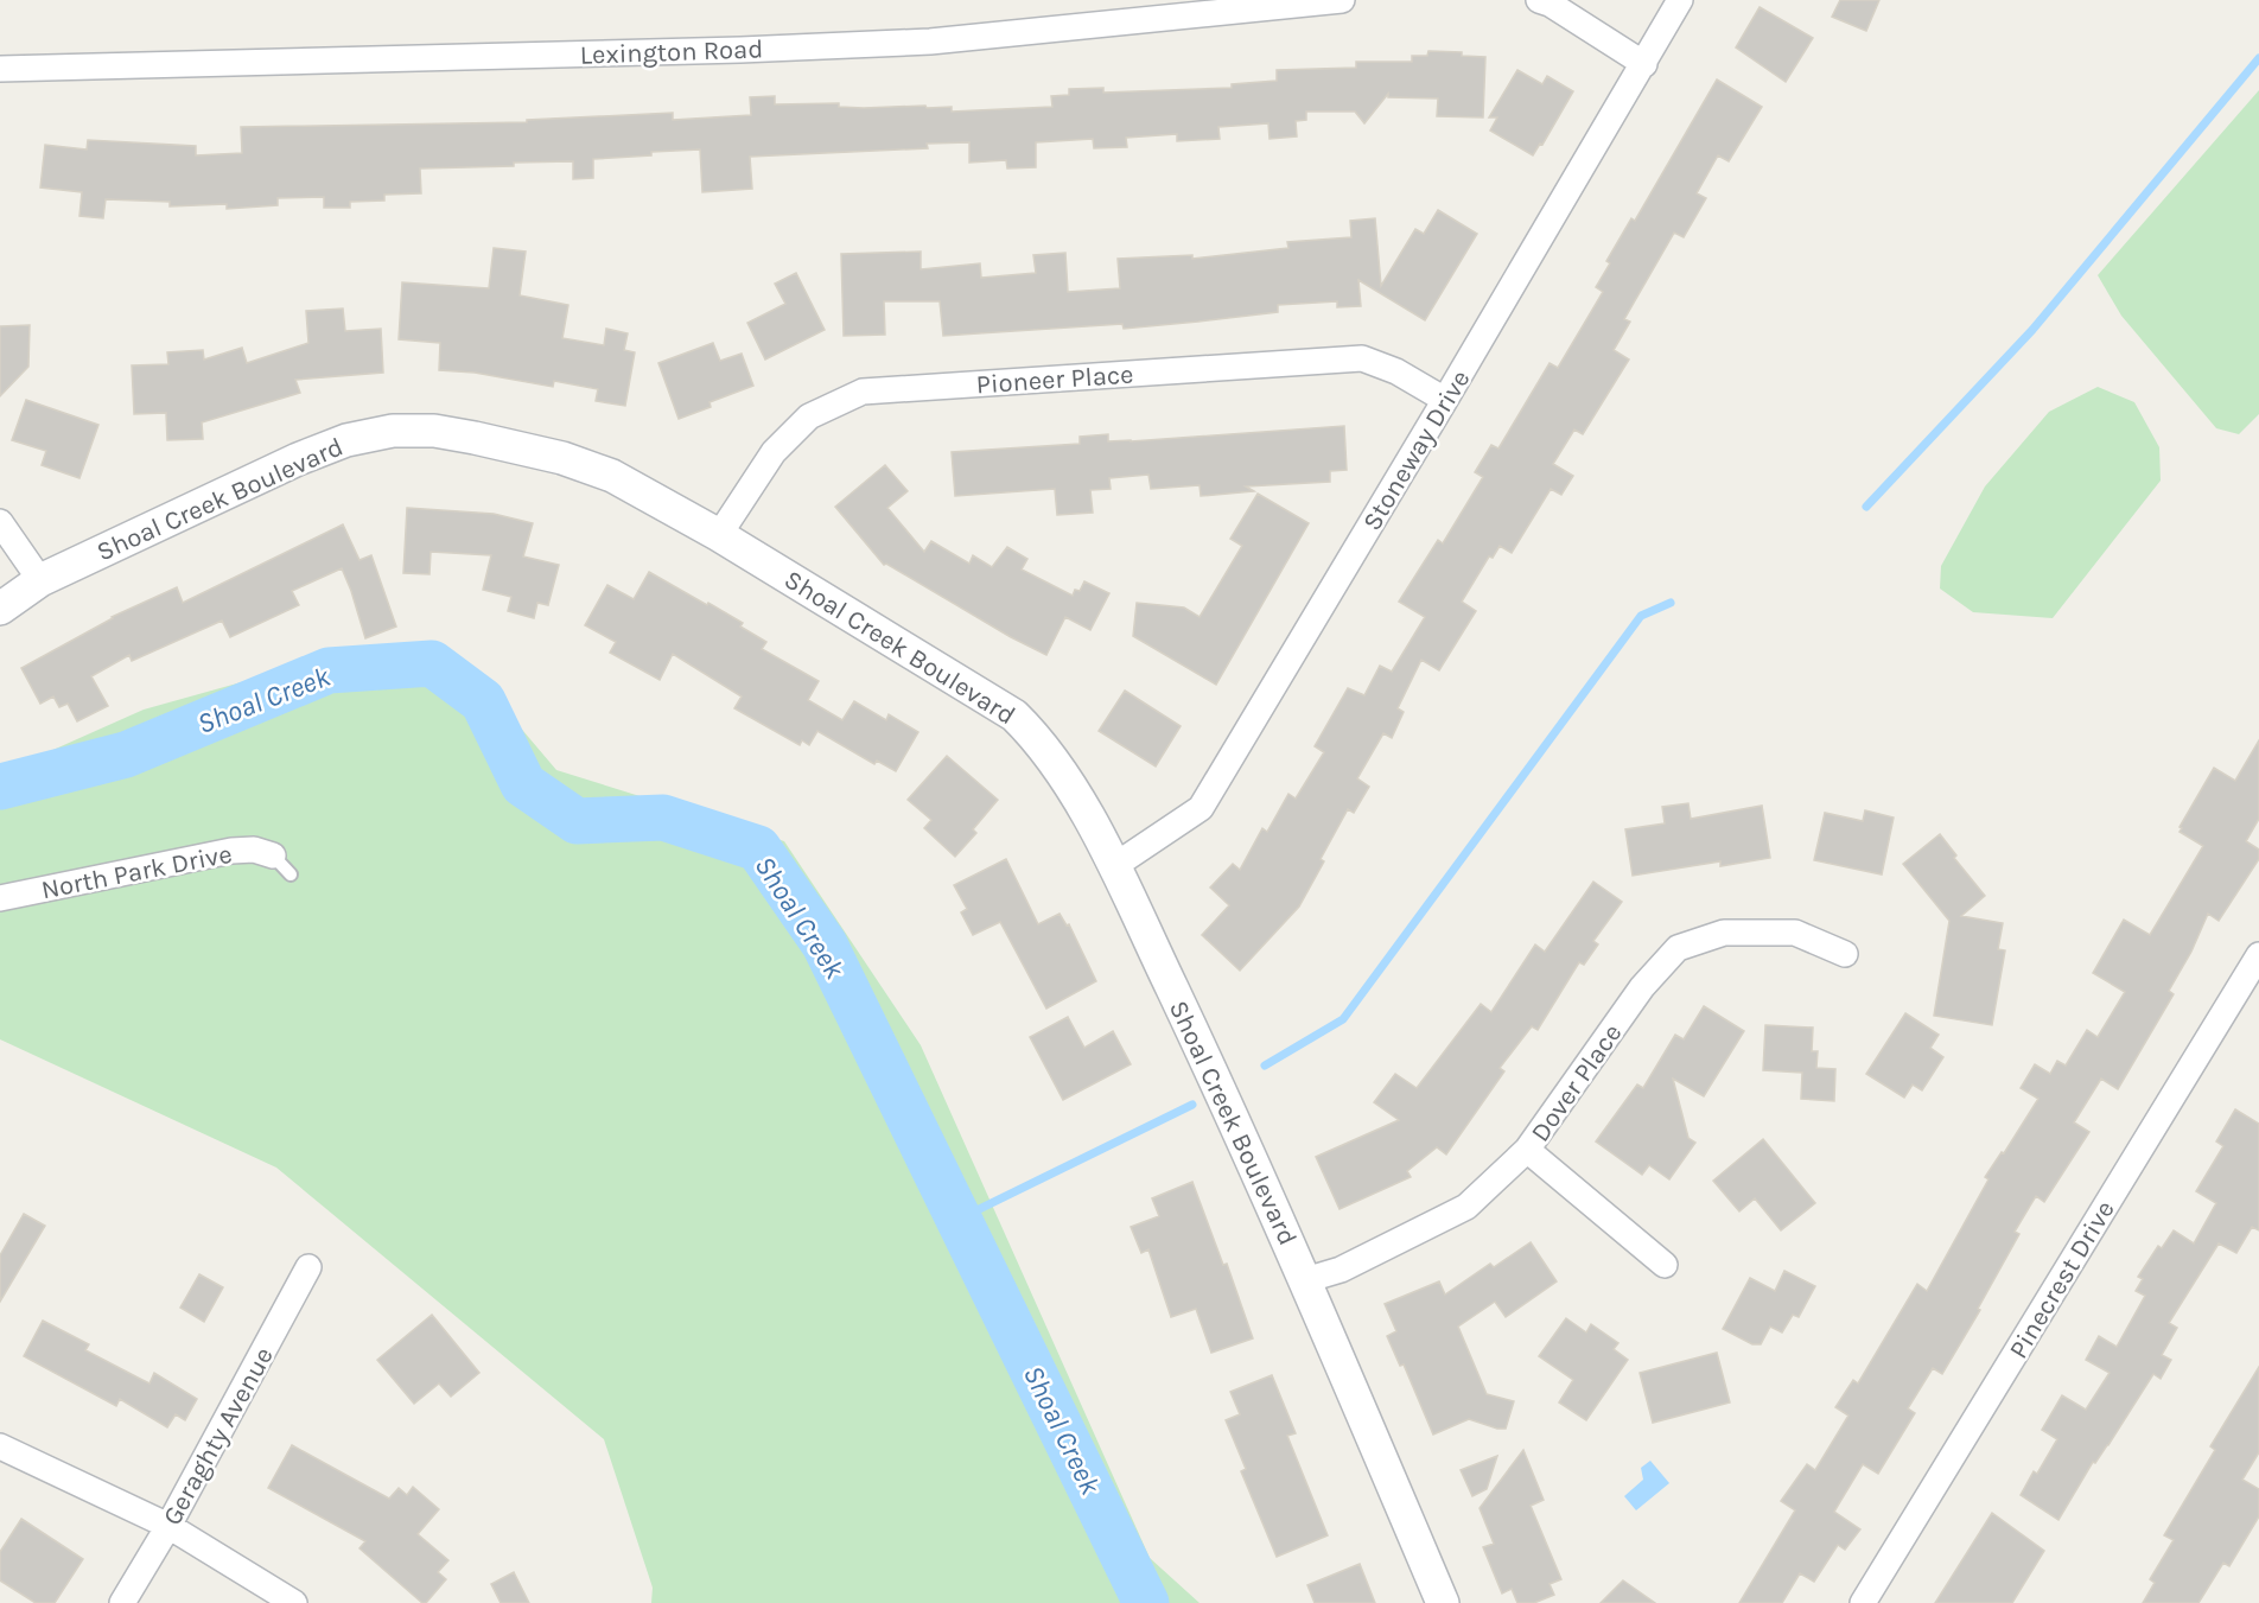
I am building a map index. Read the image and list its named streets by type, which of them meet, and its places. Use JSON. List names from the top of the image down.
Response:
{
  "streets": {
    "street": [
      "Lexington Road",
      "Pioneer Place",
      "Stoneway Drive",
      "Shoal Creek Boulevard",
      "North Park Drive",
      "Dover Place",
      "Pinecrest Drive",
      "Geraghty Avenue"
    ]
  },
  "crossings": [
    ["Pioneer Place", "Stoneway Drive"],
    ["Pioneer Place", "Shoal Creek Boulevard"],
    ["Stoneway Drive", "Shoal Creek Boulevard"],
    ["Shoal Creek Boulevard", "Dover Place"]
  ],
  "water": ["Shoal Creek"]
}
